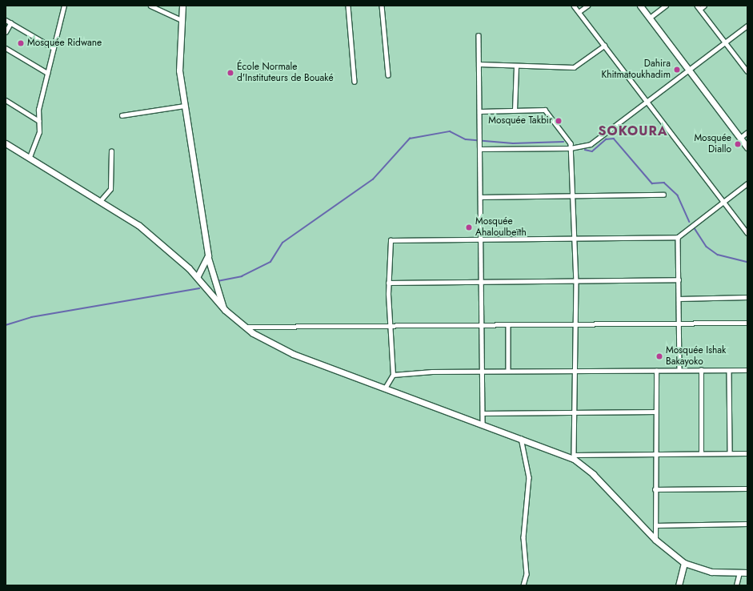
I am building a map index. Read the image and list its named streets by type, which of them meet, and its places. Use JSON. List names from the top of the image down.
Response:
{
  "districts": ["SOKOURA"],
  "places": [
    "Mosquée Ridwane",
    "Dahira Khitmatoukhadim",
    "École Normale d'Instituteurs de Bouaké",
    "Mosquée Takbir",
    "Mosquée Diallo",
    "Mosquée Ahaloulbeïth",
    "Mosquée Ishak Bakayoko"
  ]
}
